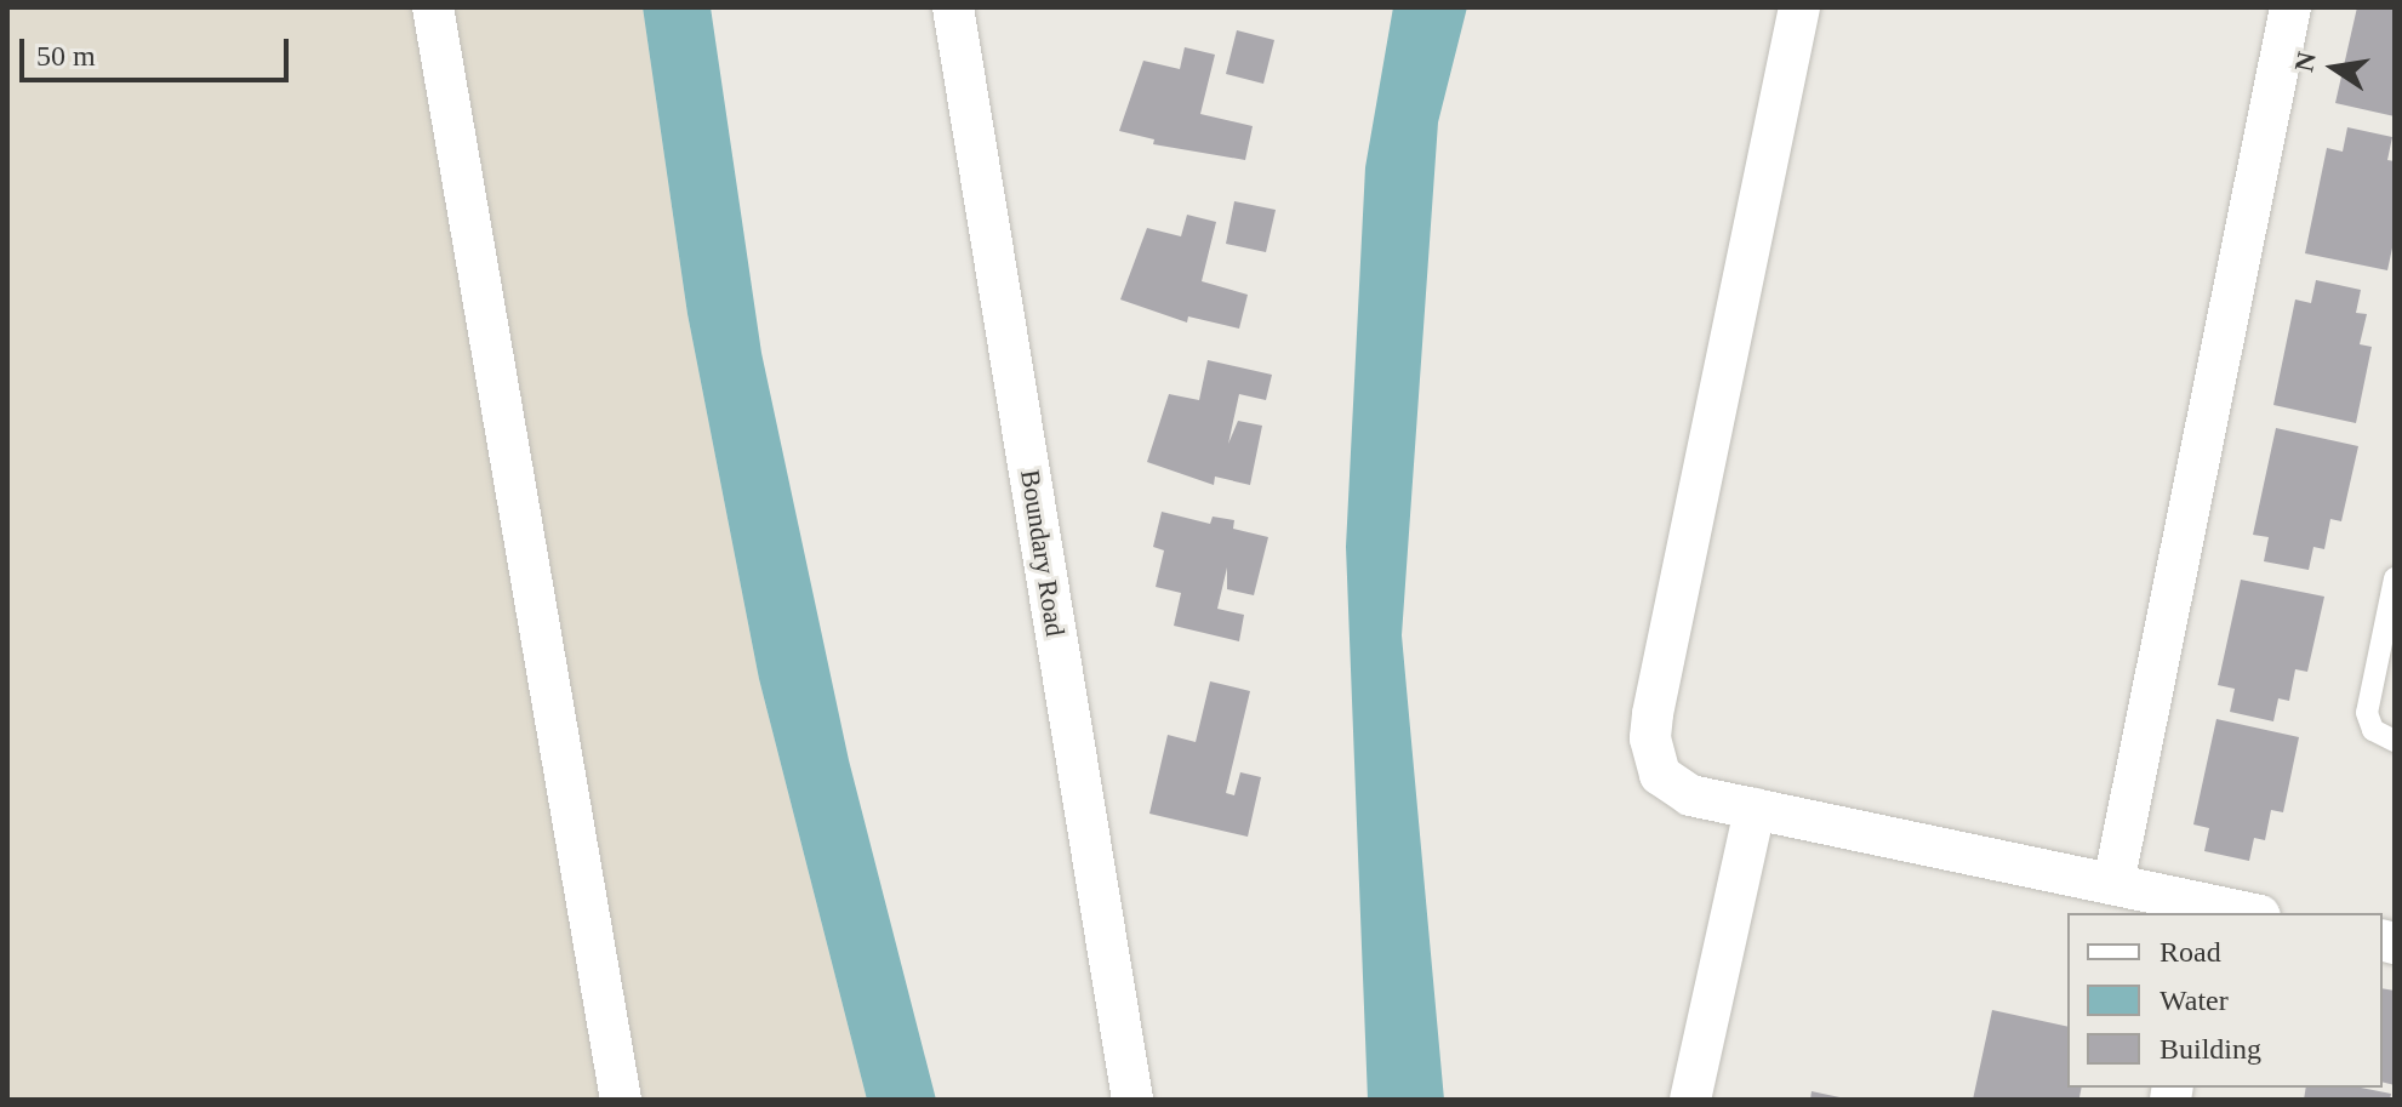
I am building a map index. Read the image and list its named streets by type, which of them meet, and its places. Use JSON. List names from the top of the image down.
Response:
{
  "streets": {
    "street": ["Boundary Road"]
  },
  "legend": ["Road", "Water", "Building"],
  "scale_bar": "50 m",
  "north": "left"
}
